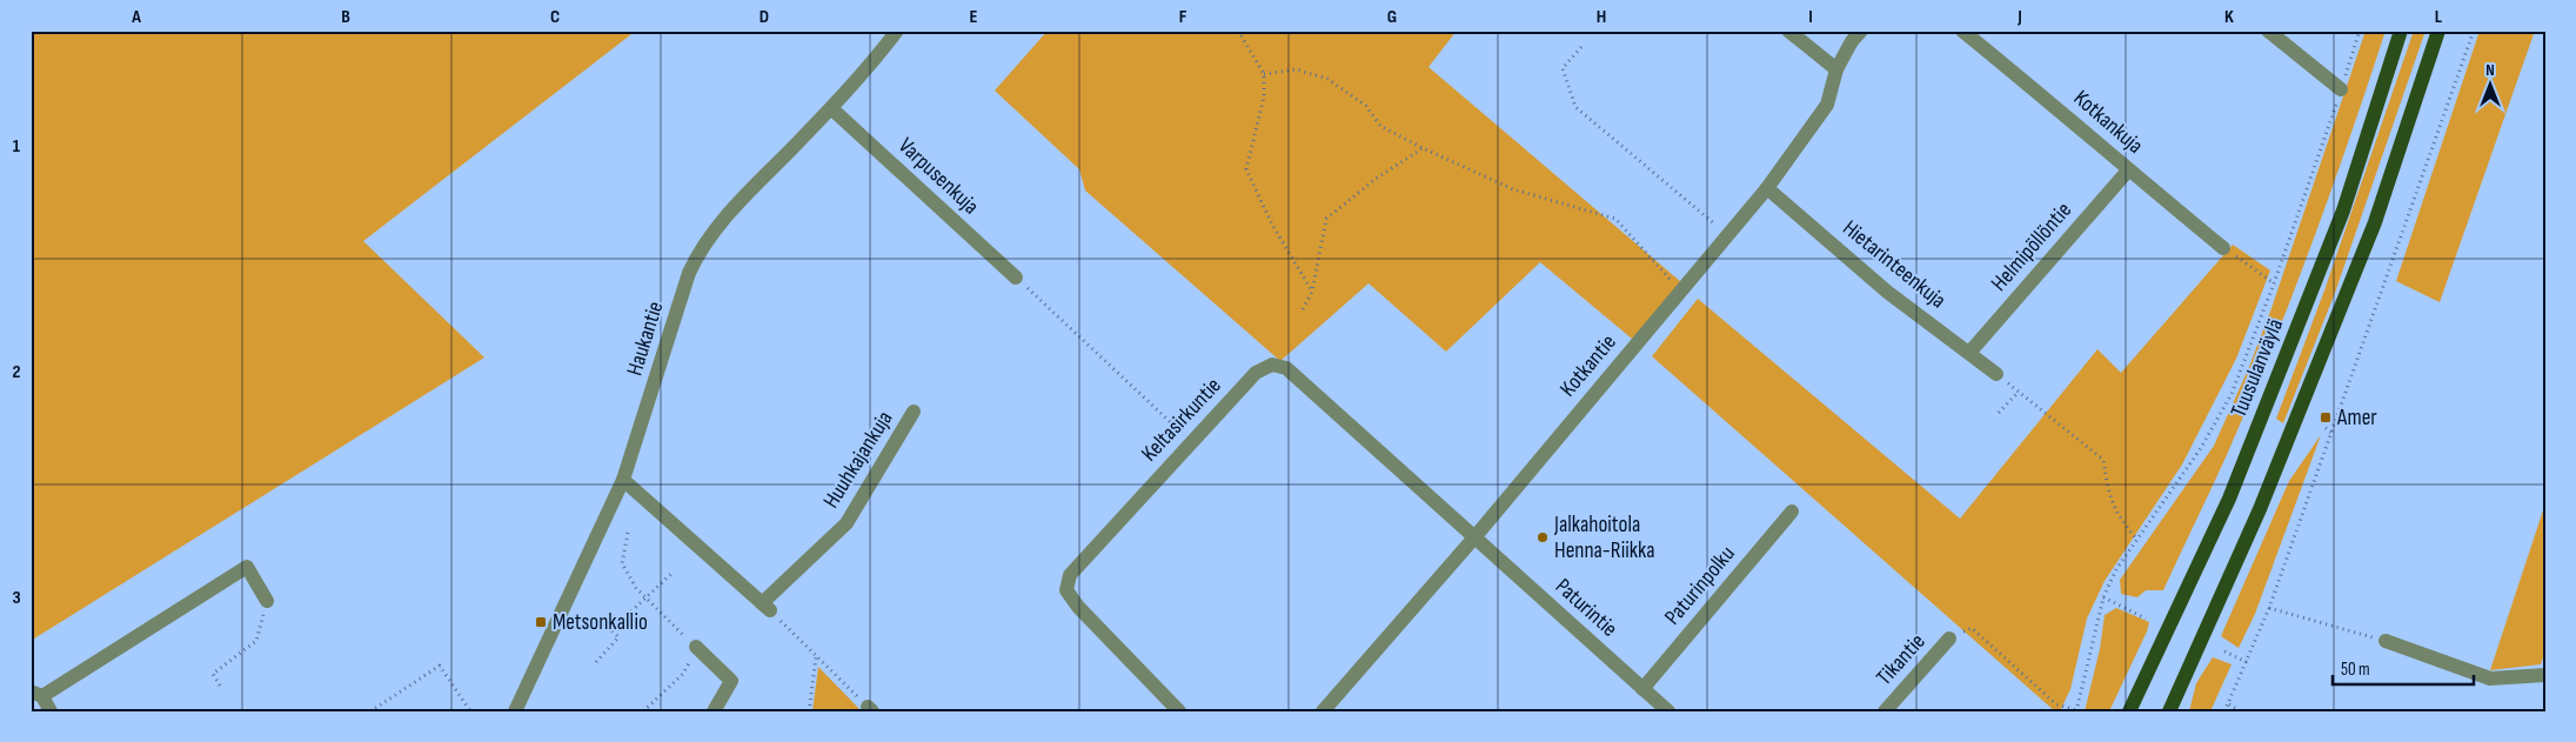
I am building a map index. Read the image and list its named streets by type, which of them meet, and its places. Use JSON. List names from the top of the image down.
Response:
{
  "streets": {
    "main road": ["Tuusulanväylä"],
    "street": [
      "Kotkankuja",
      "Varpusenkuja",
      "Helmipöllöntie",
      "Hietarinteenkuja",
      "Haukantie",
      "Kotkantie",
      "Keltasirkuntie",
      "Huuhkajankuja",
      "Paturinpolku",
      "Paturintie",
      "Tikantie"
    ]
  },
  "crossings": [
    ["Kotkankuja", "Helmipöllöntie"],
    ["Varpusenkuja", "Haukantie"],
    ["Helmipöllöntie", "Hietarinteenkuja"],
    ["Hietarinteenkuja", "Kotkantie"],
    ["Kotkantie", "Keltasirkuntie"],
    ["Kotkantie", "Paturintie"],
    ["Keltasirkuntie", "Paturintie"],
    ["Paturinpolku", "Paturintie"]
  ],
  "places": {
    "transit": ["Amer", "Metsonkallio"],
    "other": ["Jalkahoitola Henna-Riikka"]
  },
  "scale_bar": "50 m",
  "north": "top",
  "grid": {
    "columns": [
      "A",
      "B",
      "C",
      "D",
      "E",
      "F",
      "G",
      "H",
      "I",
      "J",
      "K",
      "L"
    ],
    "rows": ["1", "2", "3"]
  }
}
